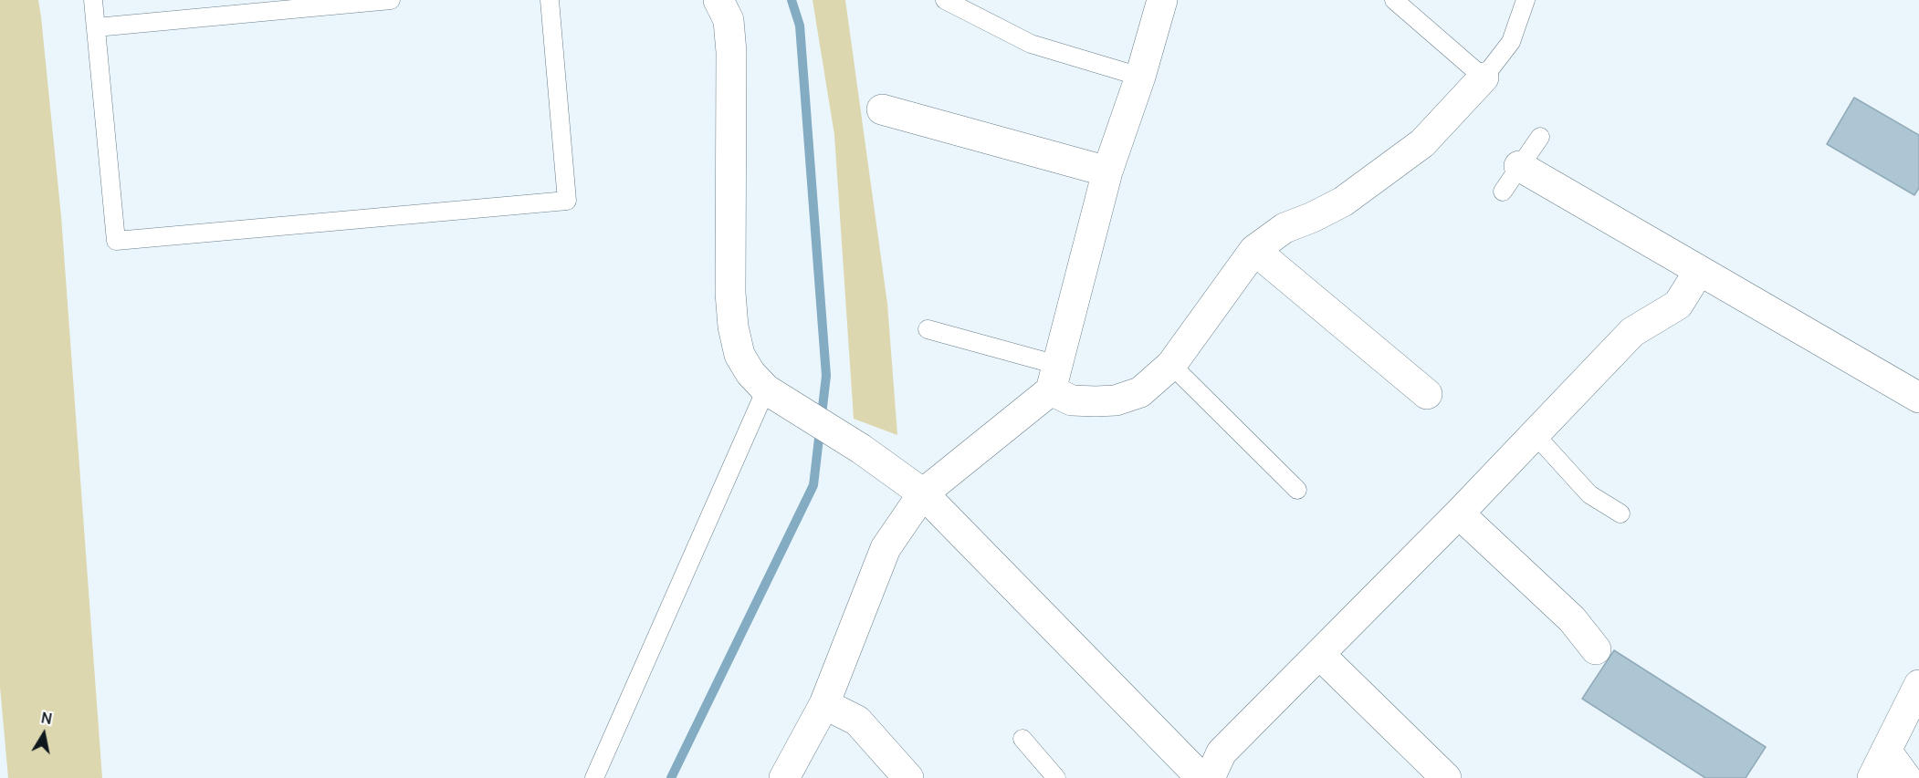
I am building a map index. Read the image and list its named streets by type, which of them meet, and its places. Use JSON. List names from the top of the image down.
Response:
{
  "north": "top"
}
